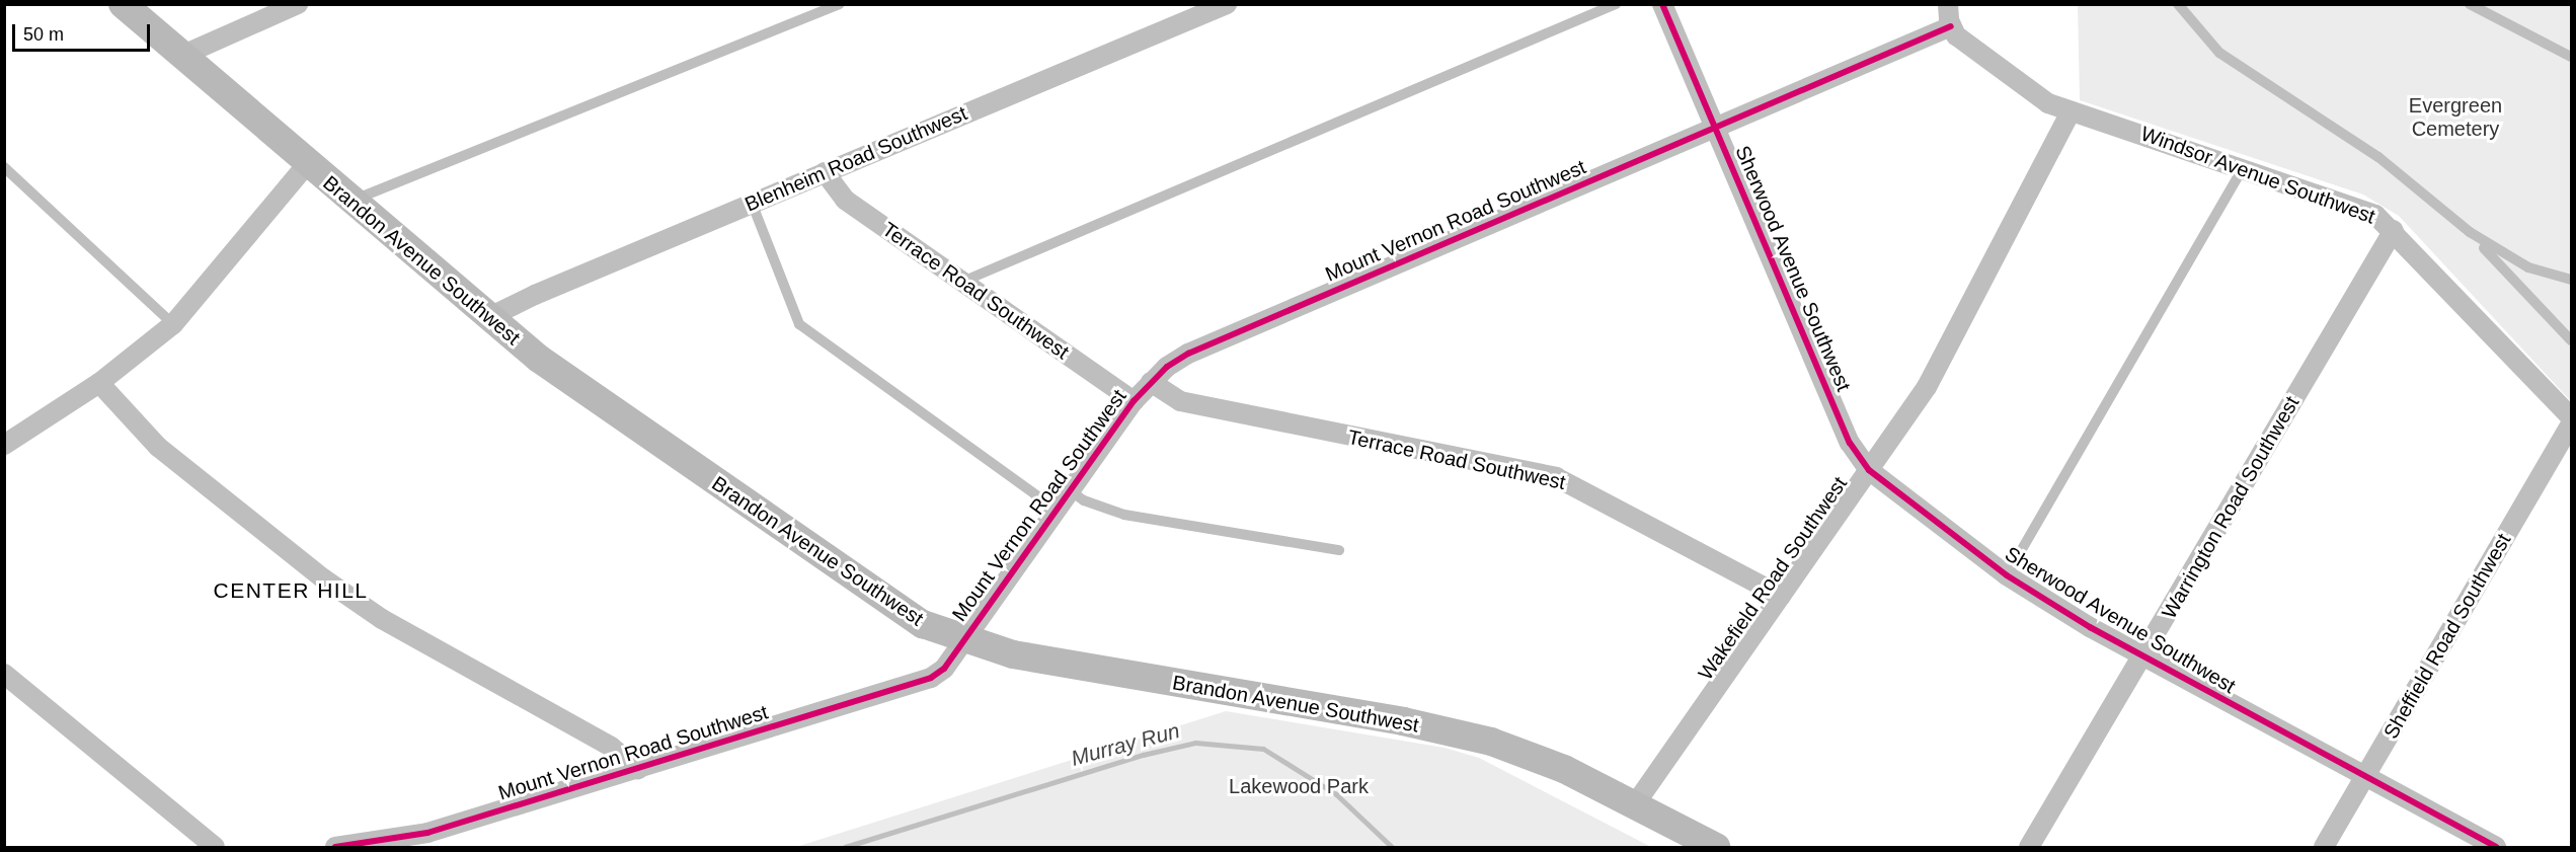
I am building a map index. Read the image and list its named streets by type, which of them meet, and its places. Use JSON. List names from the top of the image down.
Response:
{
  "streets": {
    "main road": ["Brandon Avenue Southwest"],
    "street": [
      "Blenheim Road Southwest",
      "Windsor Avenue Southwest",
      "Mount Vernon Road Southwest",
      "Sherwood Avenue Southwest",
      "Terrace Road Southwest",
      "Warrington Road Southwest",
      "Wakefield Road Southwest",
      "Sheffield Road Southwest"
    ]
  },
  "crossings": [
    ["Blenheim Road Southwest", "Brandon Avenue Southwest"],
    ["Blenheim Road Southwest", "Terrace Road Southwest"],
    ["Windsor Avenue Southwest", "Mount Vernon Road Southwest"],
    ["Windsor Avenue Southwest", "Warrington Road Southwest"],
    ["Windsor Avenue Southwest", "Wakefield Road Southwest"],
    ["Mount Vernon Road Southwest", "Brandon Avenue Southwest"],
    ["Mount Vernon Road Southwest", "Sherwood Avenue Southwest"],
    ["Mount Vernon Road Southwest", "Terrace Road Southwest"],
    ["Brandon Avenue Southwest", "Wakefield Road Southwest"],
    ["Sherwood Avenue Southwest", "Warrington Road Southwest"],
    ["Sherwood Avenue Southwest", "Wakefield Road Southwest"],
    ["Sherwood Avenue Southwest", "Sheffield Road Southwest"],
    ["Terrace Road Southwest", "Wakefield Road Southwest"]
  ],
  "districts": ["CENTER HILL"],
  "water": ["Murray Run"],
  "parks": ["Evergreen Cemetery", "Lakewood Park"],
  "scale_bar": "50 m"
}
